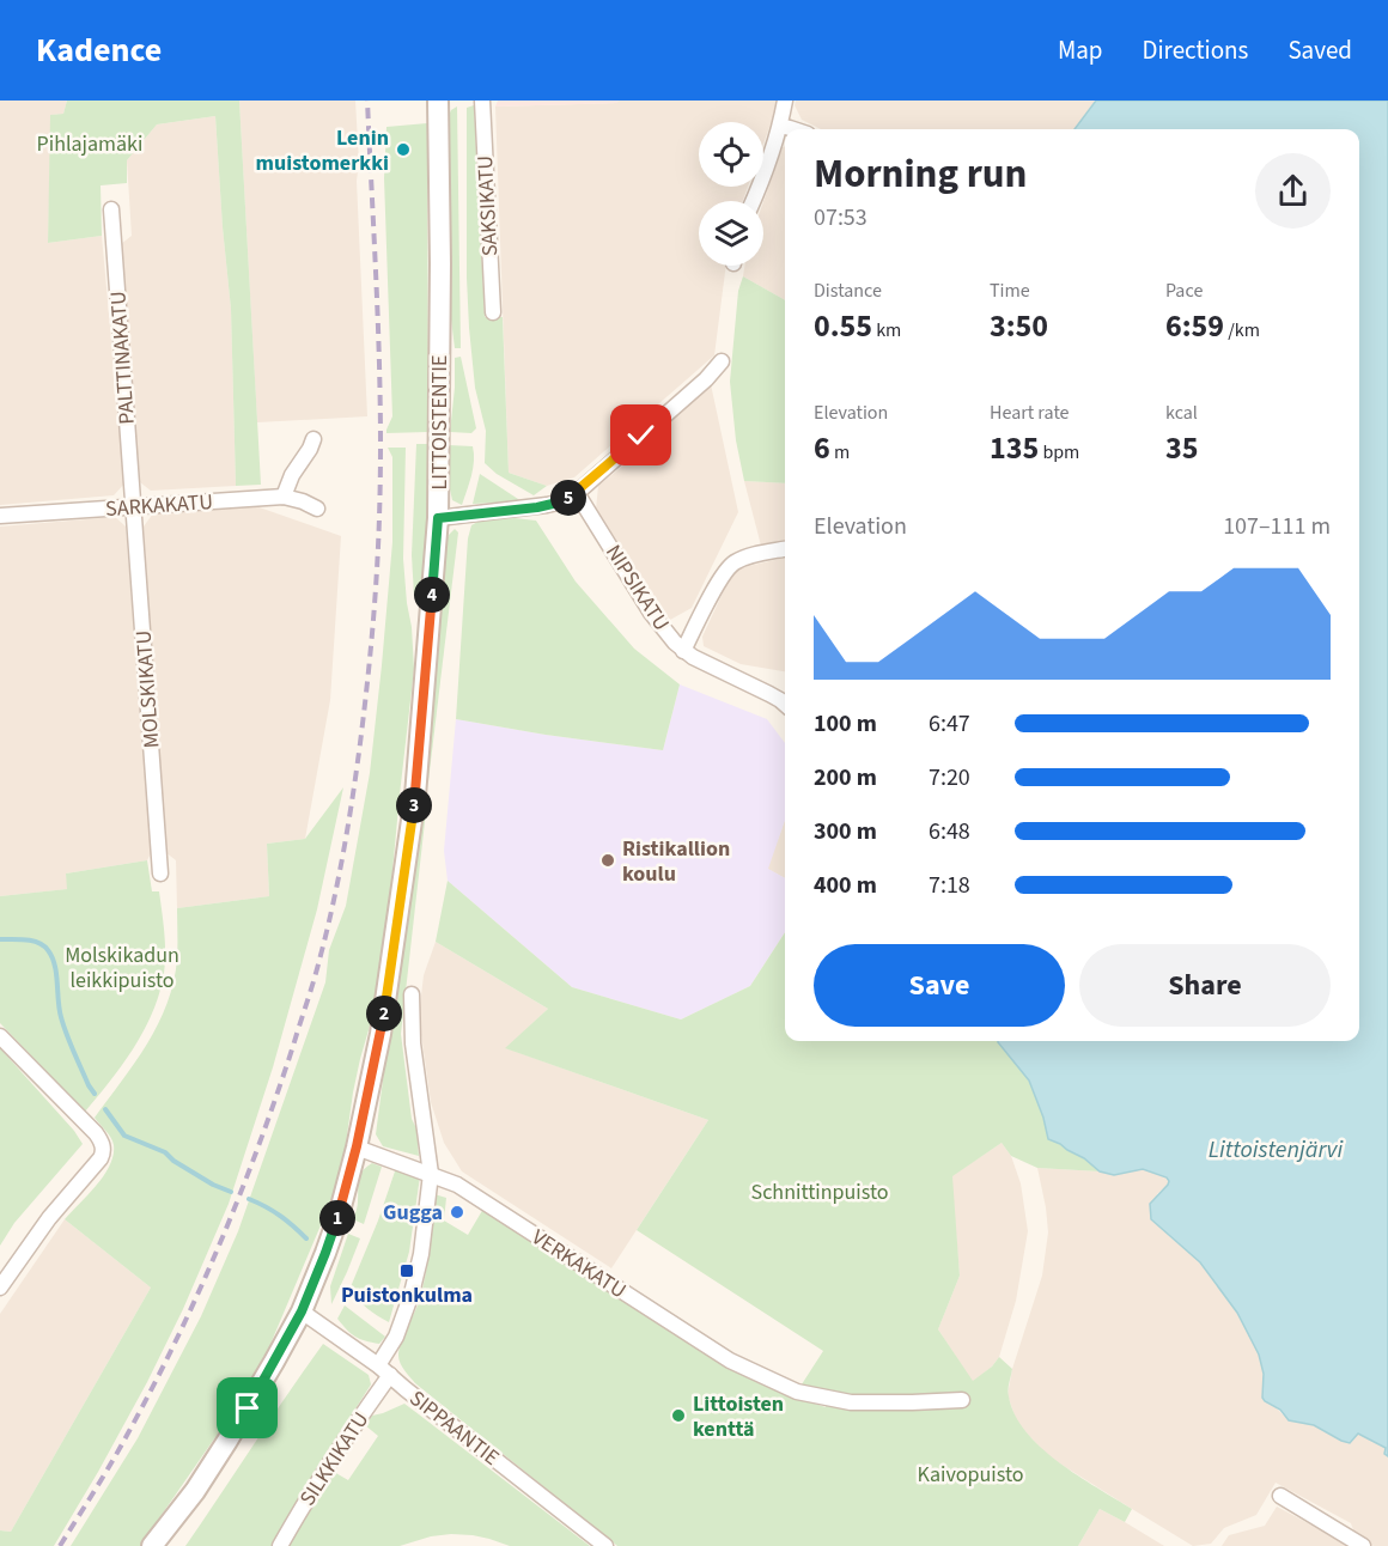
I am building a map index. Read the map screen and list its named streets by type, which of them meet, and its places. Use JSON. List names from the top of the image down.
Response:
{
  "streets": {
    "street": [
      "SAKSIKATU",
      "PALTTINAKATU",
      "LITTOISTENTIE",
      "SARKAKATU",
      "NIPSIKATU",
      "MOLSKIKATU",
      "VERKAKATU",
      "SIPPAANTIE",
      "SILKKIKATU"
    ]
  },
  "crossings": [
    ["PALTTINAKATU", "SARKAKATU"],
    ["PALTTINAKATU", "MOLSKIKATU"],
    ["LITTOISTENTIE", "VERKAKATU"],
    ["LITTOISTENTIE", "SIPPAANTIE"],
    ["SARKAKATU", "MOLSKIKATU"],
    ["SIPPAANTIE", "SILKKIKATU"]
  ],
  "water": ["Littoistenjärvi"],
  "parks": [
    "Pihlajamäki",
    "Molskikadun leikkipuisto",
    "Schnittinpuisto",
    "Kaivopuisto"
  ],
  "places": {
    "other": [
      "Lenin muistomerkki",
      "Ristikallion koulu",
      "Gugga",
      "Littoisten kenttä"
    ],
    "transit": ["Puistonkulma"]
  },
  "page": {
    "header": "Kadence",
    "nav": ["Map", "Directions", "Saved"],
    "heading": ["Morning run", "07:53"],
    "stats": [
      ["Distance", "0.55 km"],
      ["Time", "3:50"],
      ["Pace", "6:59 /km"],
      ["Elevation", "6 m"],
      ["Heart rate", "135 bpm"],
      ["kcal", "35"]
    ],
    "pins": [
      "5",
      "4",
      "3",
      "2",
      "1"
    ],
    "chart": ["Elevation", "107–111 m"],
    "list": [
      {
        "name": "100 m",
        "note": "6:47"
      },
      {
        "name": "200 m",
        "note": "7:20"
      },
      {
        "name": "300 m",
        "note": "6:48"
      },
      {
        "name": "400 m",
        "note": "7:18"
      }
    ],
    "buttons": ["Save", "Share"]
  }
}
